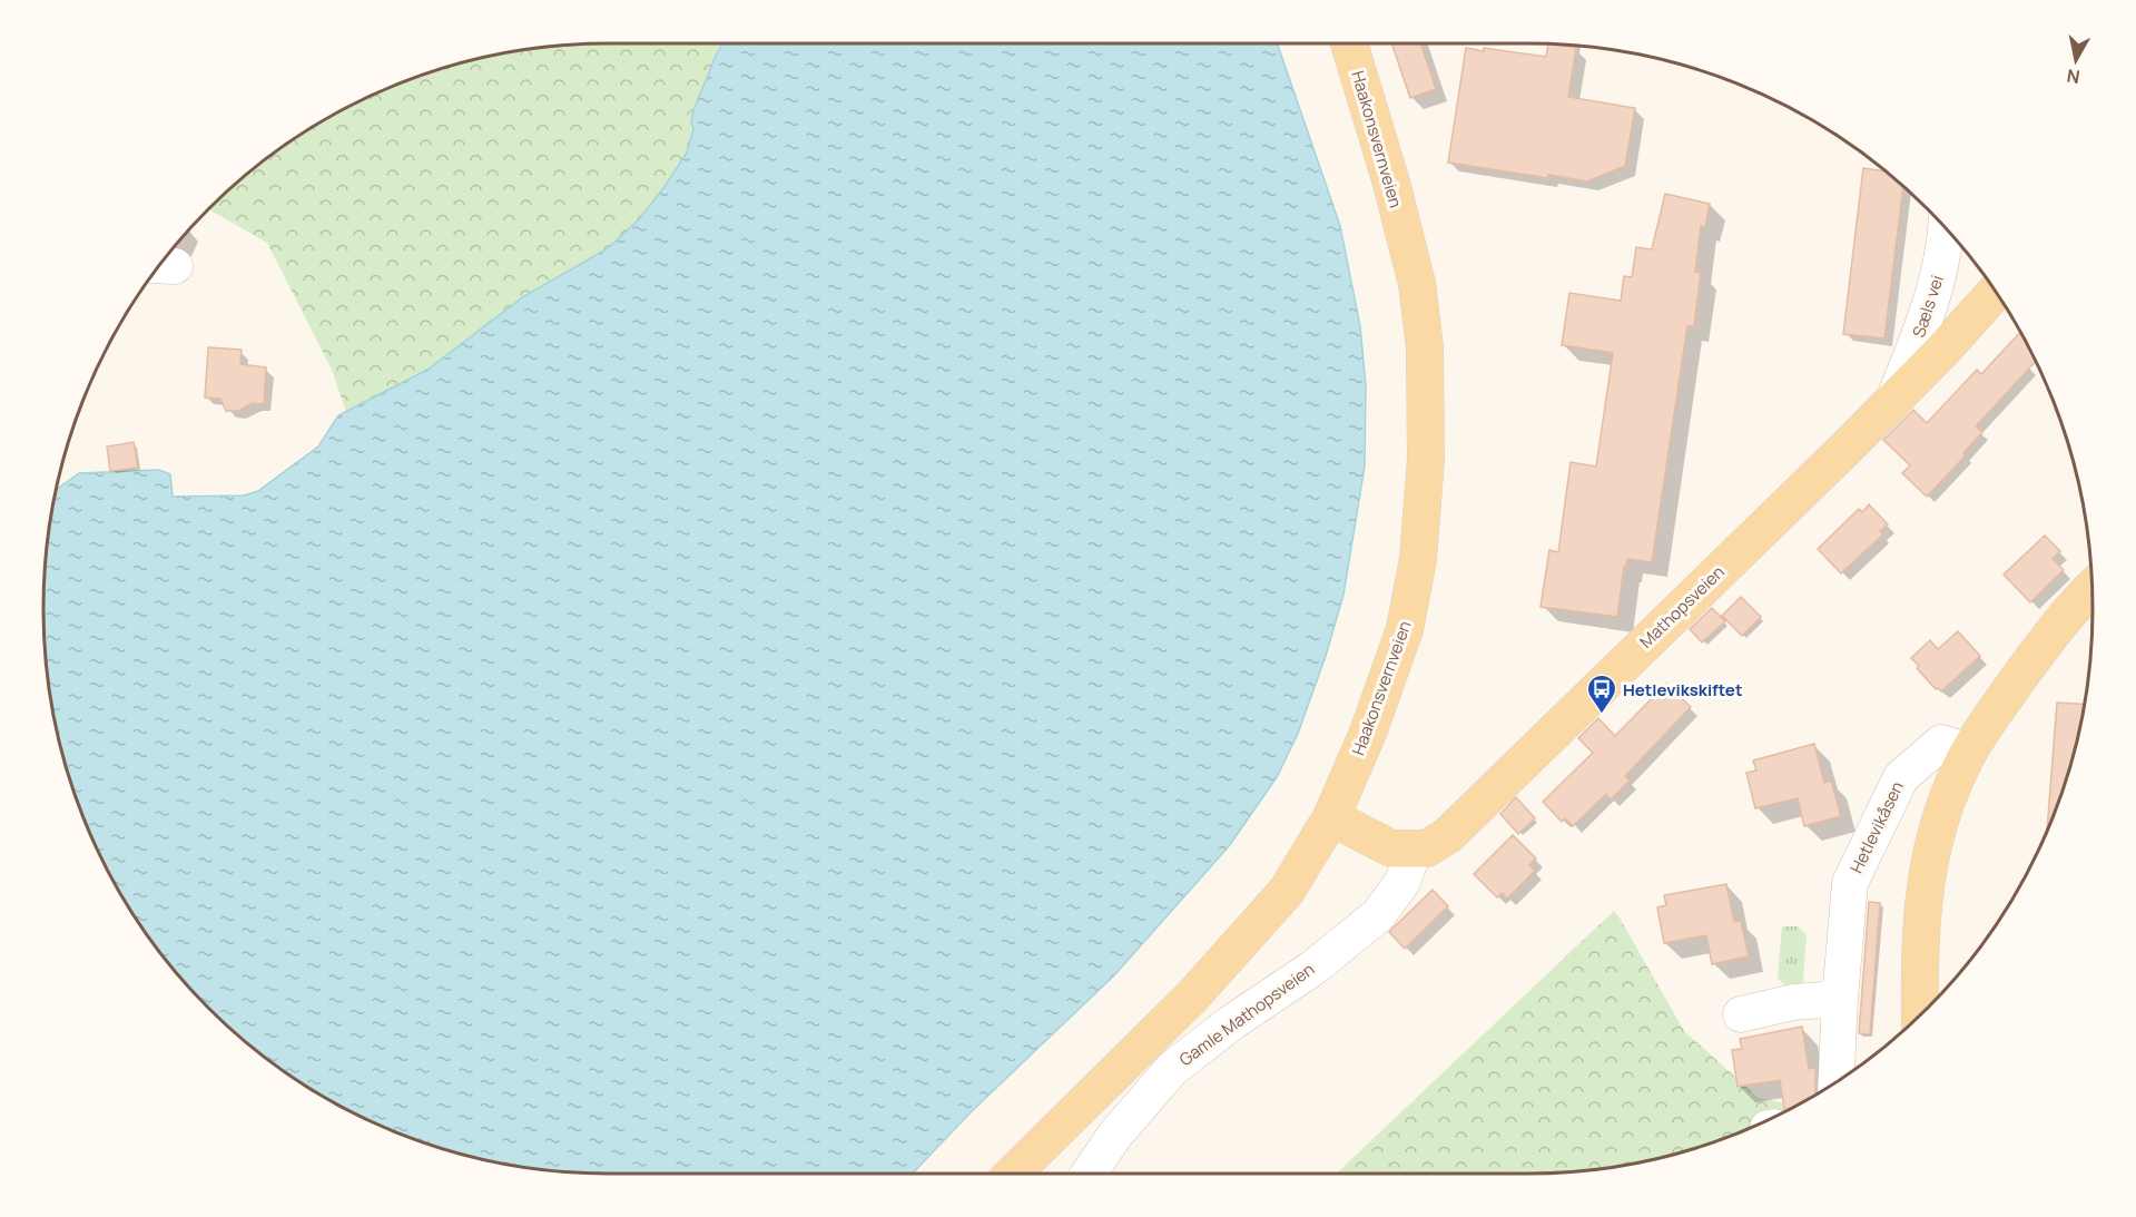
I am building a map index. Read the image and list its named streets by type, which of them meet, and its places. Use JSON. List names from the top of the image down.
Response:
{
  "streets": {
    "main road": ["Haakonsvernveien", "Mathopsveien"],
    "street": ["Sæls vei", "Hetlevikåsen", "Gamle Mathopsveien"]
  },
  "crossings": [
    ["Sæls vei", "Mathopsveien"],
    ["Mathopsveien", "Gamle Mathopsveien"]
  ],
  "places": {
    "bus stop": ["Hetlevikskiftet"]
  },
  "north": "bottom"
}
